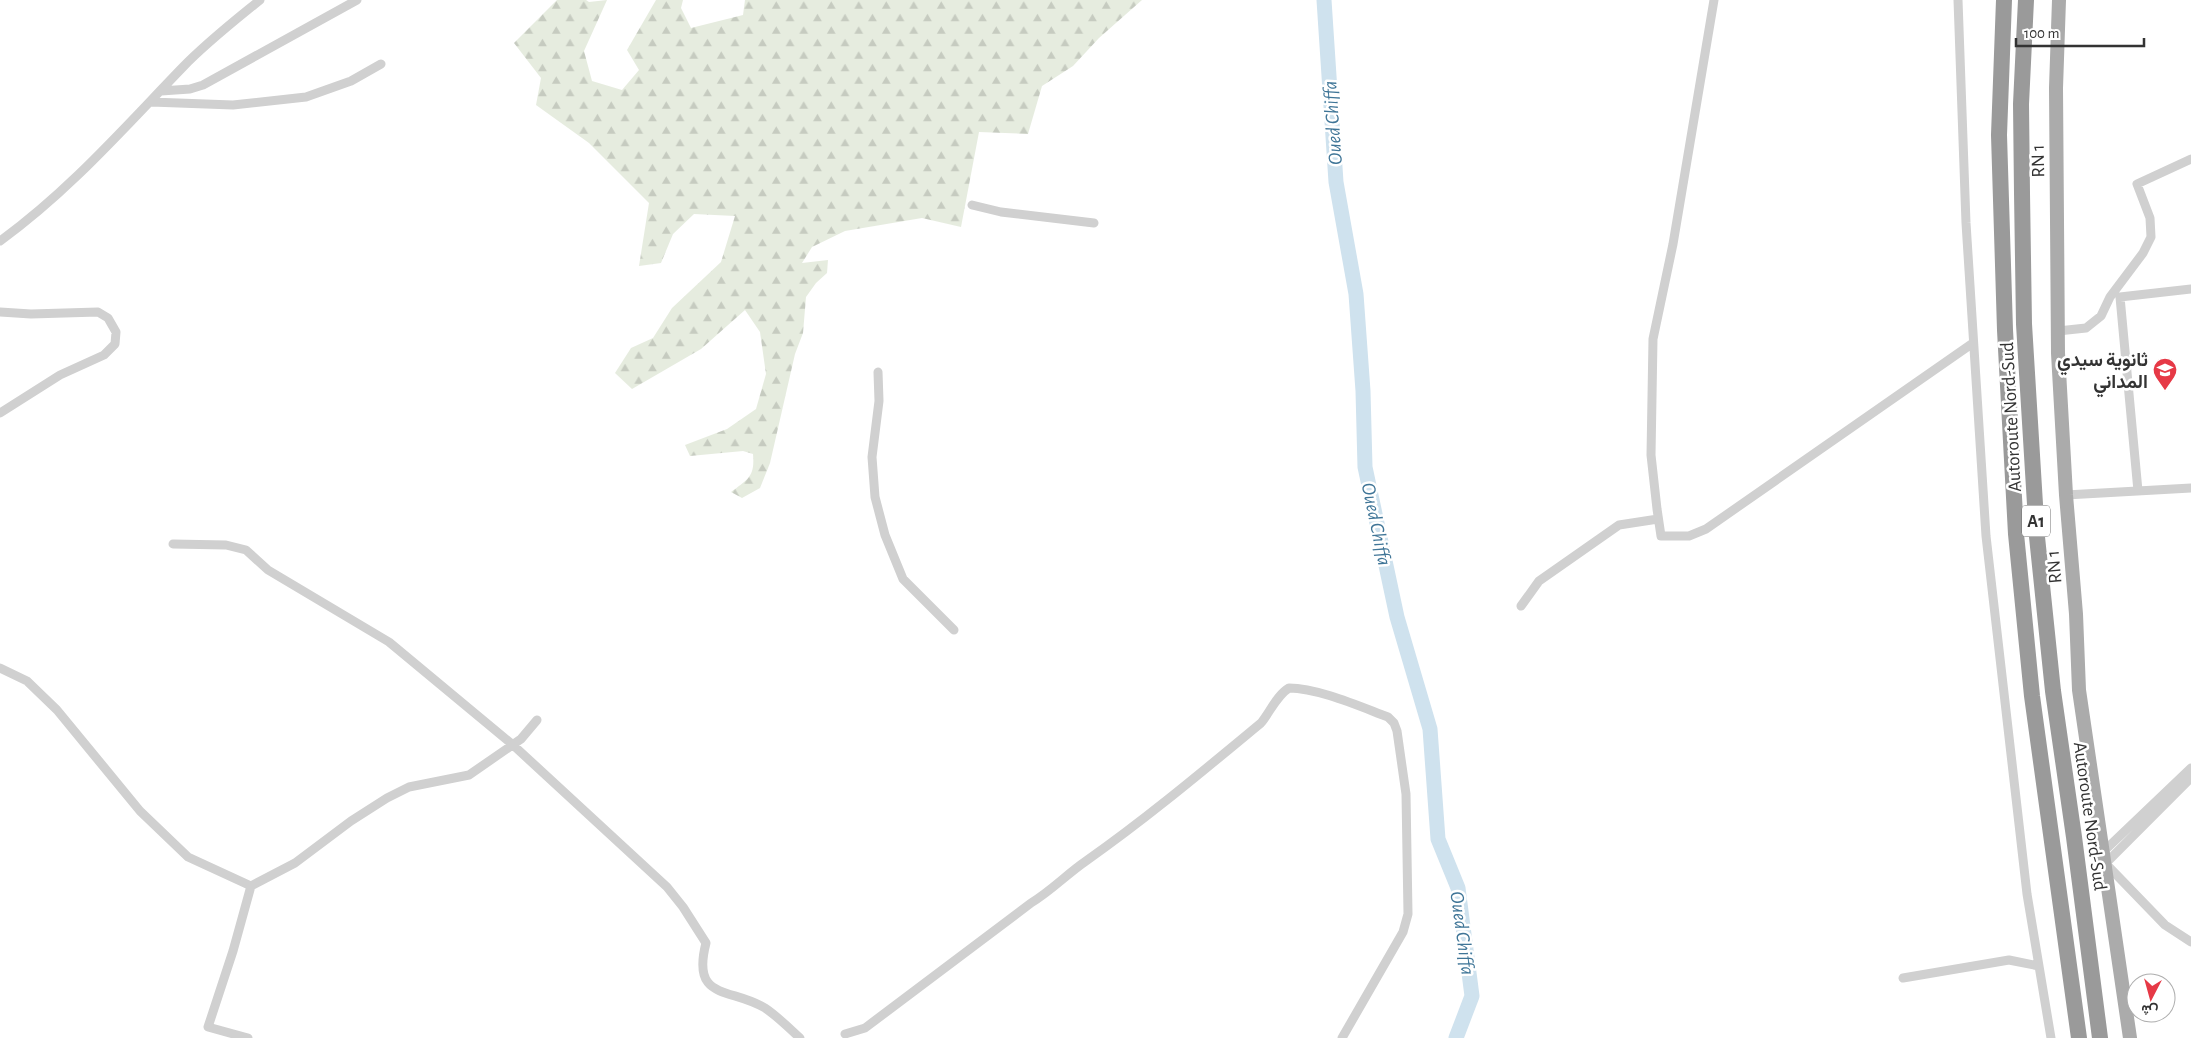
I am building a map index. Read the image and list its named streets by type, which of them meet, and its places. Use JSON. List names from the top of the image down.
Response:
{
  "streets": {
    "highway": ["Autoroute Nord-Sud", "A1"],
    "main road": ["RN 1"]
  },
  "water": ["Oued Chiffa"],
  "places": {
    "school or university": ["ثانوية سيدي المداني"]
  },
  "scale_bar": "100 m",
  "north": "bottom"
}
